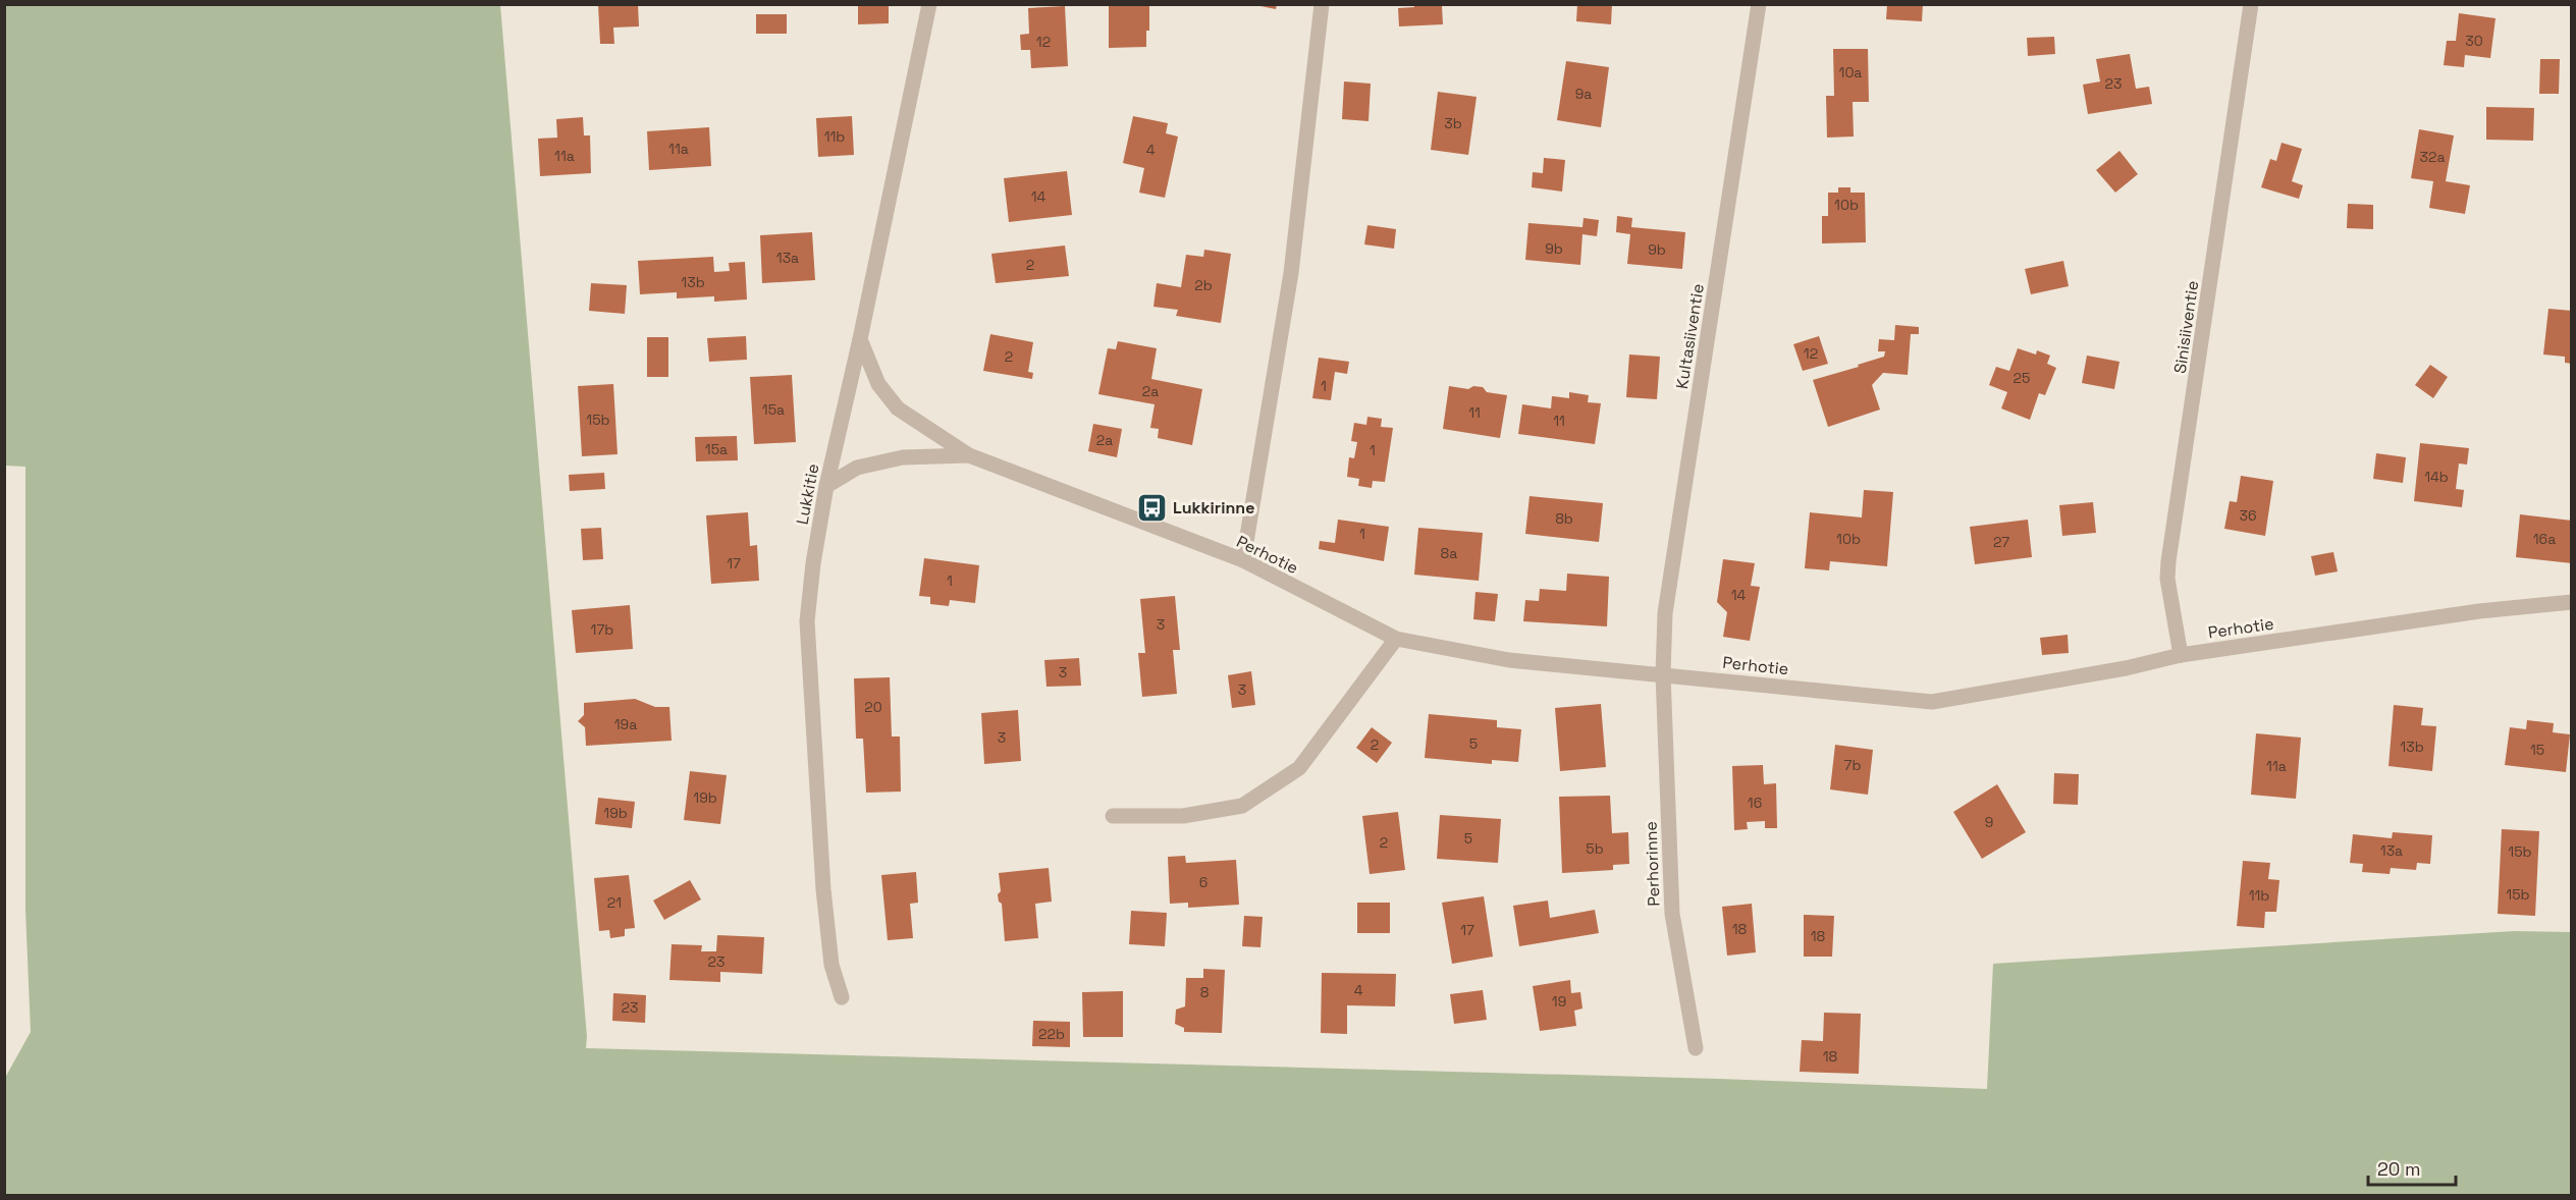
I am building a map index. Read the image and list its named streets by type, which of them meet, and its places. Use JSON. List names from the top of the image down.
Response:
{
  "streets": {
    "street": [
      "Sinisiiventie",
      "Kultasiiventie",
      "Lukkitie",
      "Perhotie",
      "Perhorinne"
    ]
  },
  "crossings": [
    ["Sinisiiventie", "Perhotie"],
    ["Kultasiiventie", "Perhotie"],
    ["Kultasiiventie", "Perhorinne"],
    ["Lukkitie", "Perhotie"],
    ["Perhotie", "Perhorinne"]
  ],
  "places": {
    "bus stop": ["Lukkirinne"]
  },
  "house_numbers": [
    "30",
    "12",
    "10a",
    "23",
    "9a",
    "3b",
    "11b",
    "11a",
    "4",
    "11a",
    "32a",
    "14",
    "10b",
    "9b",
    "9b",
    "13a",
    "2",
    "13b",
    "2b",
    "12",
    "2",
    "25",
    "1",
    "2a",
    "15a",
    "11",
    "15b",
    "11",
    "2a",
    "15a",
    "1",
    "14b",
    "36",
    "8b",
    "1",
    "10b",
    "16a",
    "27",
    "8a",
    "17",
    "1",
    "14",
    "3",
    "17b",
    "3",
    "3",
    "20",
    "19a",
    "3",
    "5",
    "2",
    "13b",
    "15",
    "7b",
    "11a",
    "19b",
    "16",
    "19b",
    "9",
    "5",
    "2",
    "5b",
    "13a",
    "15b",
    "6",
    "15b",
    "11b",
    "21",
    "18",
    "17",
    "18",
    "23",
    "4",
    "8",
    "19",
    "23",
    "22b",
    "18"
  ],
  "scale_bar": "20 m"
}
